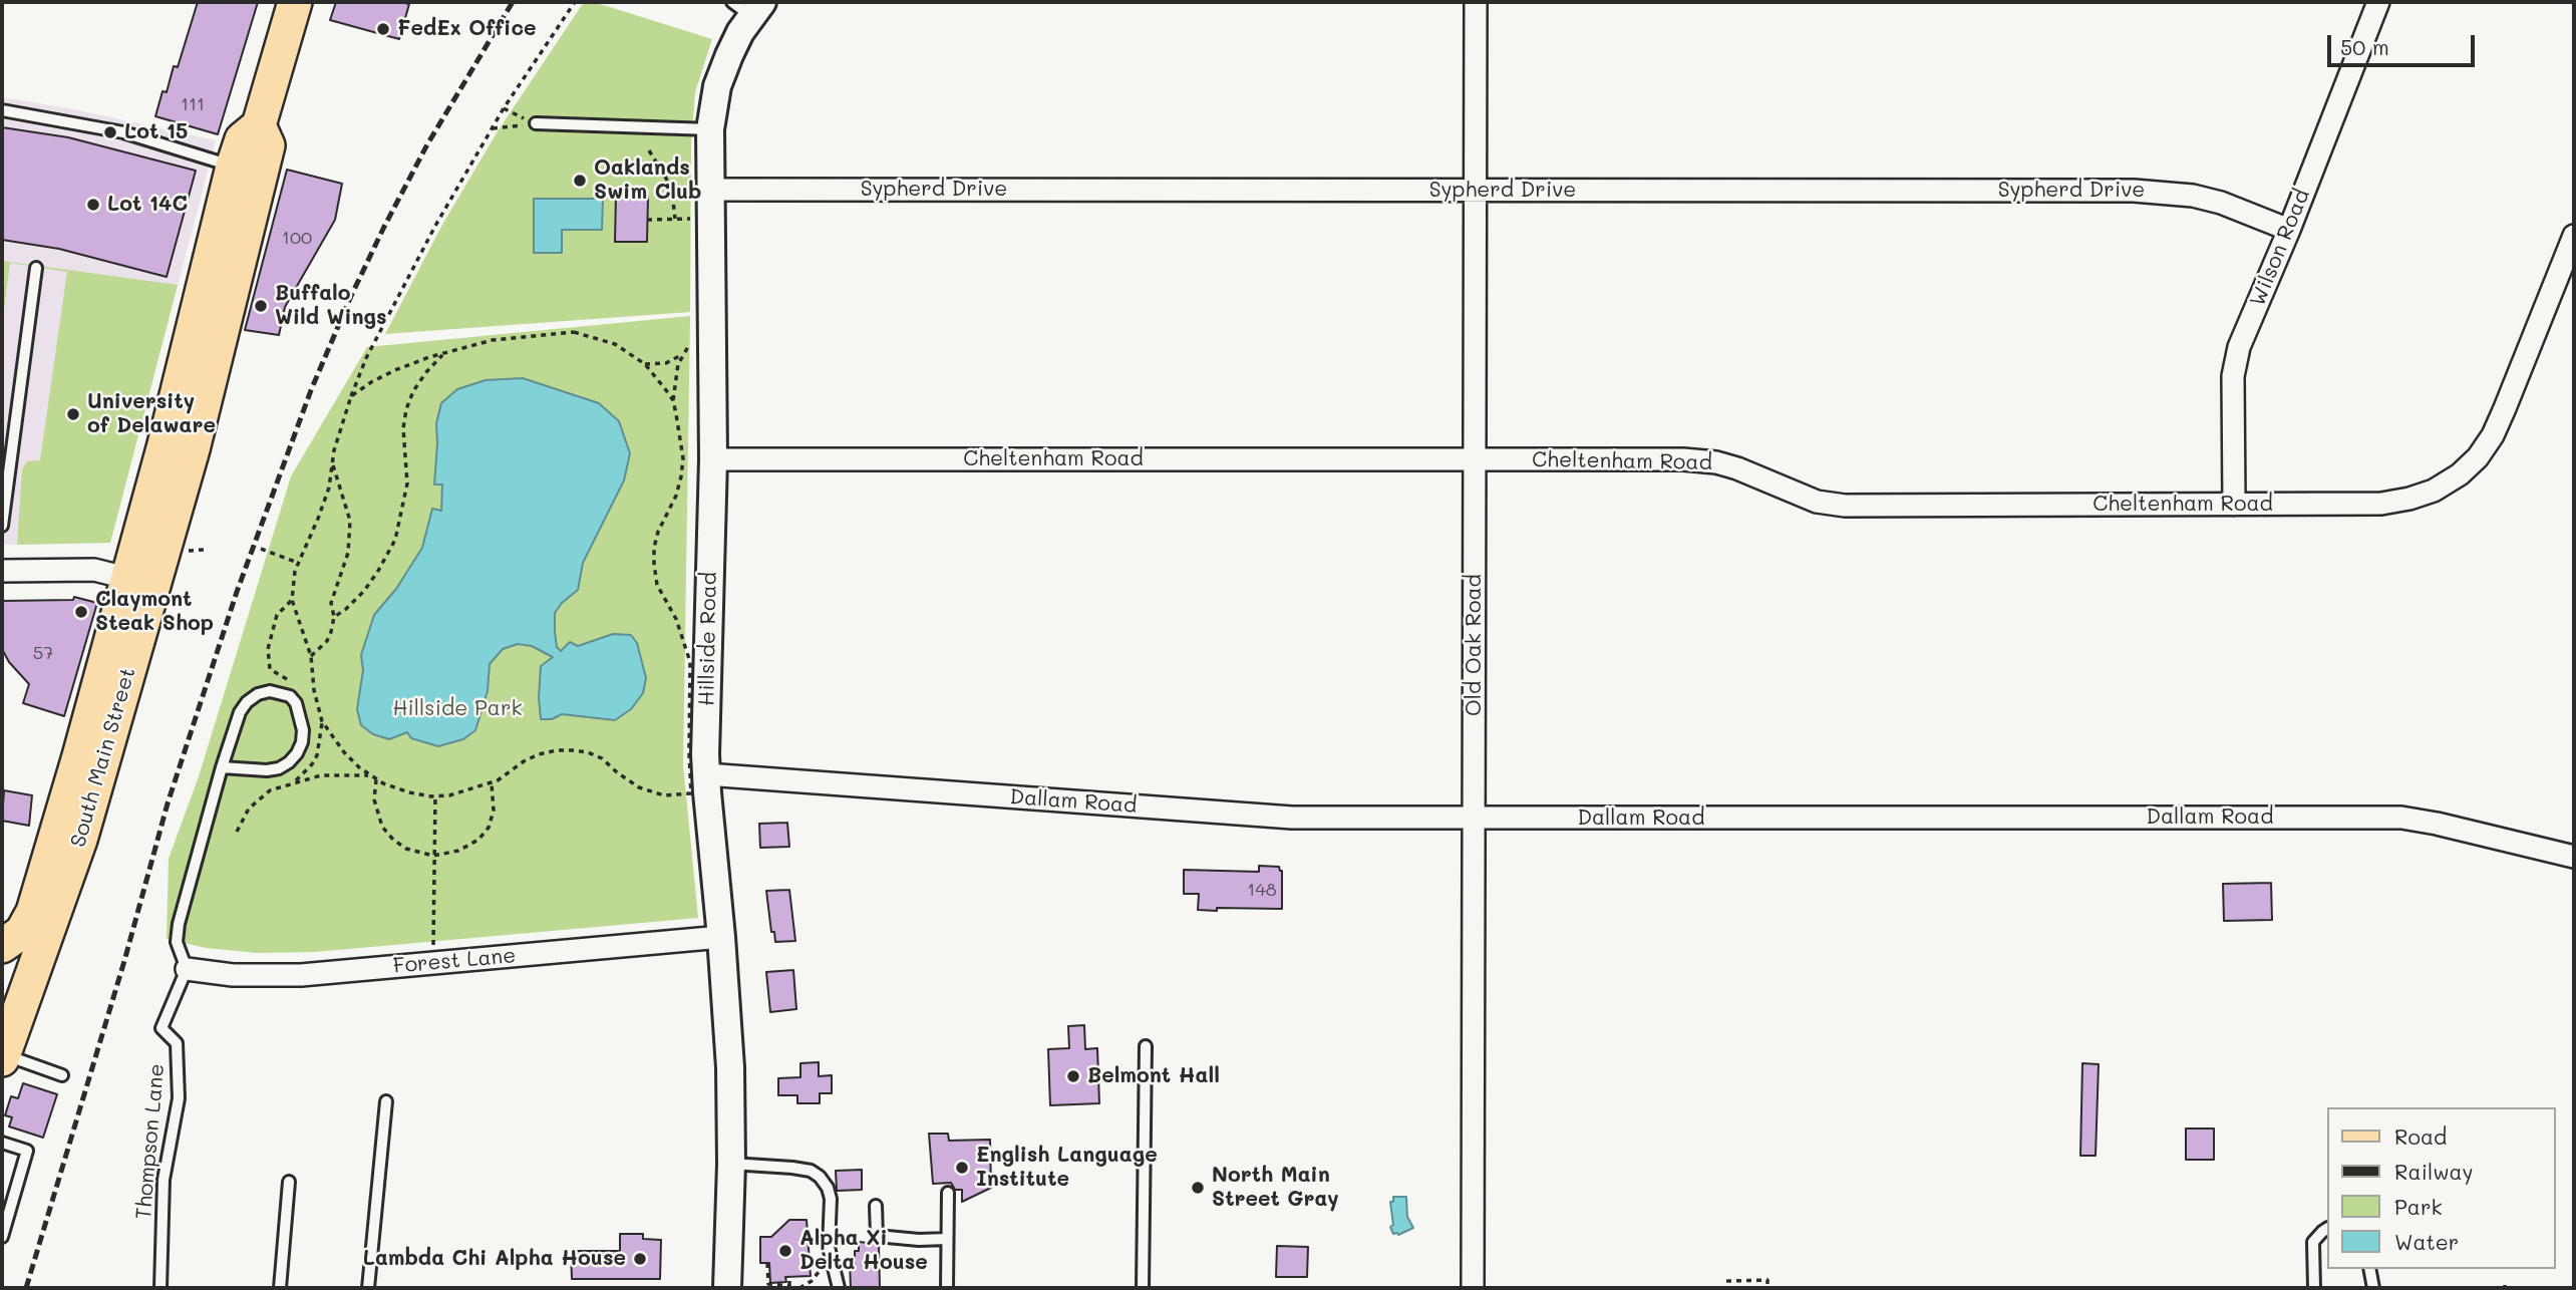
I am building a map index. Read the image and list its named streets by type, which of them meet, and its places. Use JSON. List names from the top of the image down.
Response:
{
  "streets": {
    "main road": ["South Main Street"],
    "street": [
      "Sypherd Drive",
      "Wilson Road",
      "Cheltenham Road",
      "Hillside Road",
      "Old Oak Road",
      "Dallam Road",
      "Forest Lane"
    ],
    "lane": ["Thompson Lane"]
  },
  "crossings": [
    ["Sypherd Drive", "Wilson Road"],
    ["Sypherd Drive", "Hillside Road"],
    ["Sypherd Drive", "Old Oak Road"],
    ["Wilson Road", "Cheltenham Road"],
    ["Cheltenham Road", "Hillside Road"],
    ["Cheltenham Road", "Old Oak Road"],
    ["Hillside Road", "Dallam Road"],
    ["Hillside Road", "Forest Lane"],
    ["Old Oak Road", "Dallam Road"],
    ["Forest Lane", "Thompson Lane"]
  ],
  "parks": ["Hillside Park"],
  "places": [
    "FedEx Office",
    "Lot 15",
    "Oaklands Swim Club",
    "Lot 14C",
    "Buffalo Wild Wings",
    "University of Delaware",
    "Claymont Steak Shop",
    "Belmont Hall",
    "English Language Institute",
    "North Main Street Gray",
    "Alpha Xi Delta House",
    "Lambda Chi Alpha House"
  ],
  "house_numbers": [
    "111",
    "100",
    "57",
    "148"
  ],
  "legend": [
    "Road",
    "Railway",
    "Park",
    "Water"
  ],
  "scale_bar": "50 m"
}
